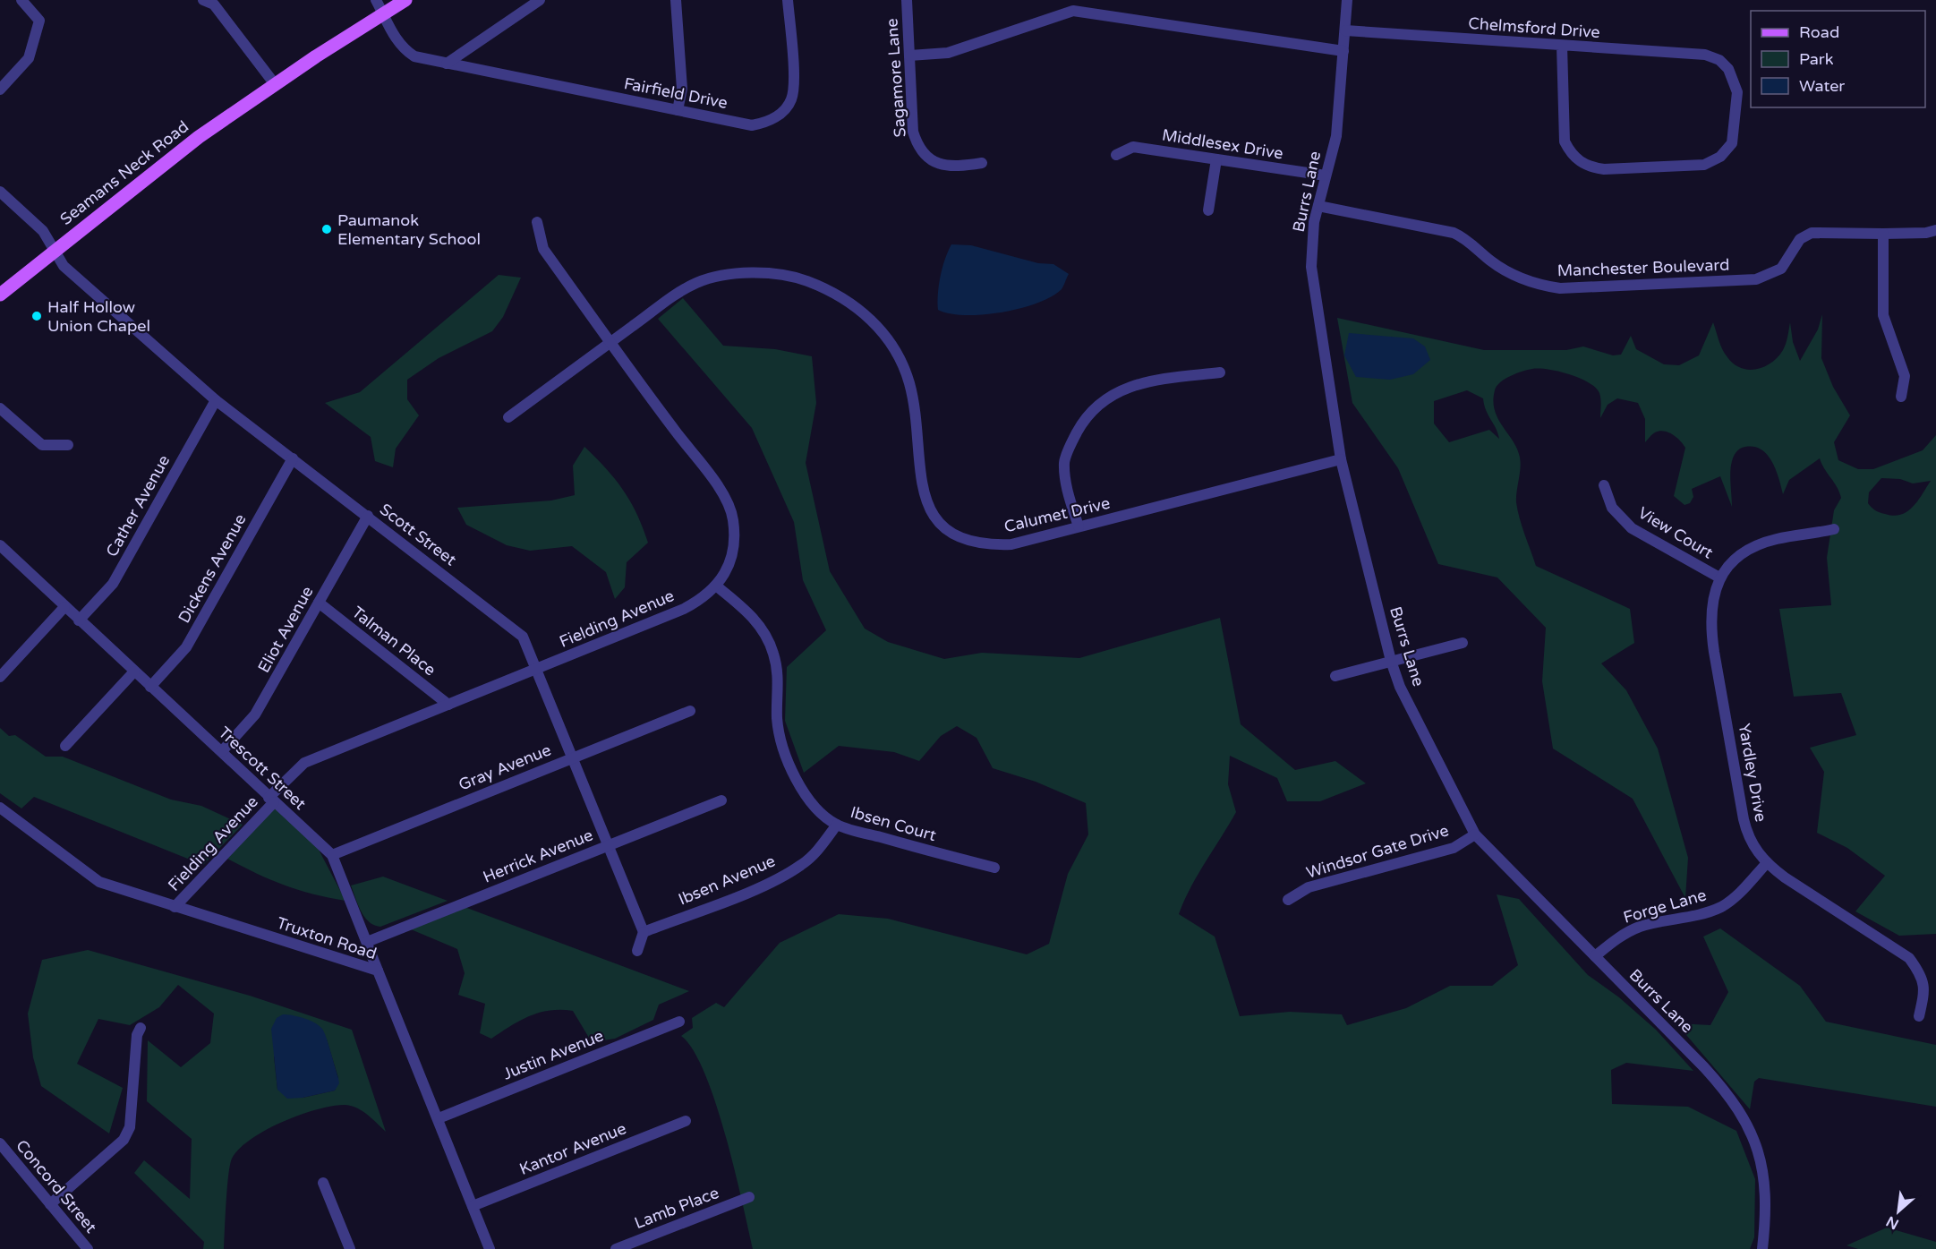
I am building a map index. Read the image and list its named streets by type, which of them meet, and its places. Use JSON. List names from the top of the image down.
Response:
{
  "streets": {
    "main road": ["Seamans Neck Road"],
    "street": [
      "Chelmsford Drive",
      "Sagamore Lane",
      "Fairfield Drive",
      "Middlesex Drive",
      "Burrs Lane",
      "Manchester Boulevard",
      "Cather Avenue",
      "Calumet Drive",
      "View Court",
      "Scott Street",
      "Dickens Avenue",
      "Fielding Avenue",
      "Eliot Avenue",
      "Talman Place",
      "Gray Avenue",
      "Trescott Street",
      "Yardley Drive",
      "Ibsen Court",
      "Windsor Gate Drive",
      "Herrick Avenue",
      "Ibsen Avenue",
      "Forge Lane",
      "Truxton Road",
      "Justin Avenue",
      "Kantor Avenue",
      "Concord Street",
      "Lamb Place"
    ]
  },
  "crossings": [
    ["Chelmsford Drive", "Burrs Lane"],
    ["Fairfield Drive", "Seamans Neck Road"],
    ["Middlesex Drive", "Burrs Lane"],
    ["Seamans Neck Road", "Scott Street"],
    ["Burrs Lane", "Manchester Boulevard"],
    ["Burrs Lane", "Calumet Drive"],
    ["Burrs Lane", "Windsor Gate Drive"],
    ["Burrs Lane", "Forge Lane"],
    ["Cather Avenue", "Scott Street"],
    ["Cather Avenue", "Trescott Street"],
    ["Calumet Drive", "Fielding Avenue"],
    ["View Court", "Yardley Drive"],
    ["Scott Street", "Dickens Avenue"],
    ["Scott Street", "Fielding Avenue"],
    ["Scott Street", "Eliot Avenue"],
    ["Scott Street", "Gray Avenue"],
    ["Scott Street", "Herrick Avenue"],
    ["Scott Street", "Ibsen Avenue"],
    ["Dickens Avenue", "Trescott Street"],
    ["Fielding Avenue", "Talman Place"],
    ["Fielding Avenue", "Trescott Street"],
    ["Fielding Avenue", "Ibsen Court"],
    ["Fielding Avenue", "Truxton Road"],
    ["Eliot Avenue", "Talman Place"],
    ["Eliot Avenue", "Trescott Street"],
    ["Gray Avenue", "Trescott Street"],
    ["Trescott Street", "Herrick Avenue"],
    ["Trescott Street", "Truxton Road"],
    ["Yardley Drive", "Forge Lane"],
    ["Ibsen Court", "Ibsen Avenue"],
    ["Truxton Road", "Justin Avenue"],
    ["Truxton Road", "Kantor Avenue"]
  ],
  "places": ["Paumanok Elementary School", "Half Hollow Union Chapel"],
  "legend": ["Road", "Park", "Water"],
  "north": "bottom left"
}
